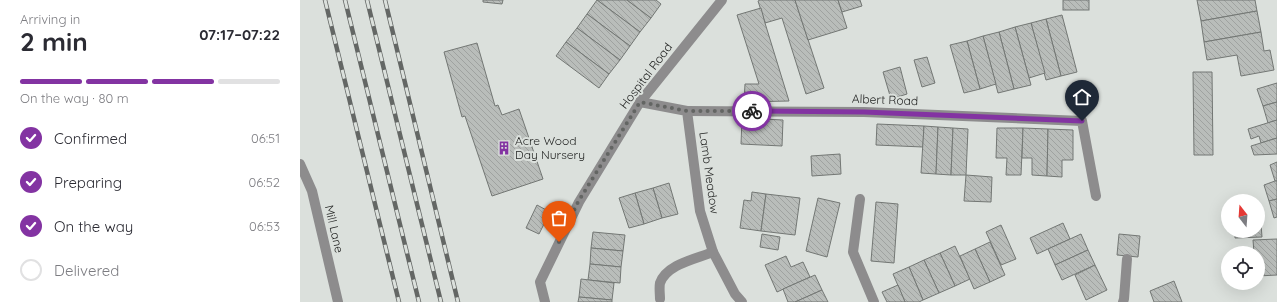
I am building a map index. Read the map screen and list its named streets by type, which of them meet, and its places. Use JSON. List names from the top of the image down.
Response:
{
  "streets": {
    "street": [
      "Hospital Road",
      "Albert Road",
      "Lamb Meadow",
      "Mill Lane"
    ]
  },
  "crossings": [
    ["Albert Road", "Lamb Meadow"]
  ],
  "places": {
    "building": ["Acre Wood Day Nursery"]
  },
  "north": "top",
  "page": {
    "heading": ["2 min", "Arriving in", "07:17–07:22"],
    "bar": "On the way · 80 m",
    "list": [
      ["Confirmed", "06:51"],
      ["Preparing", "06:52"],
      ["On the way", "06:53"],
      "Delivered"
    ]
  }
}
